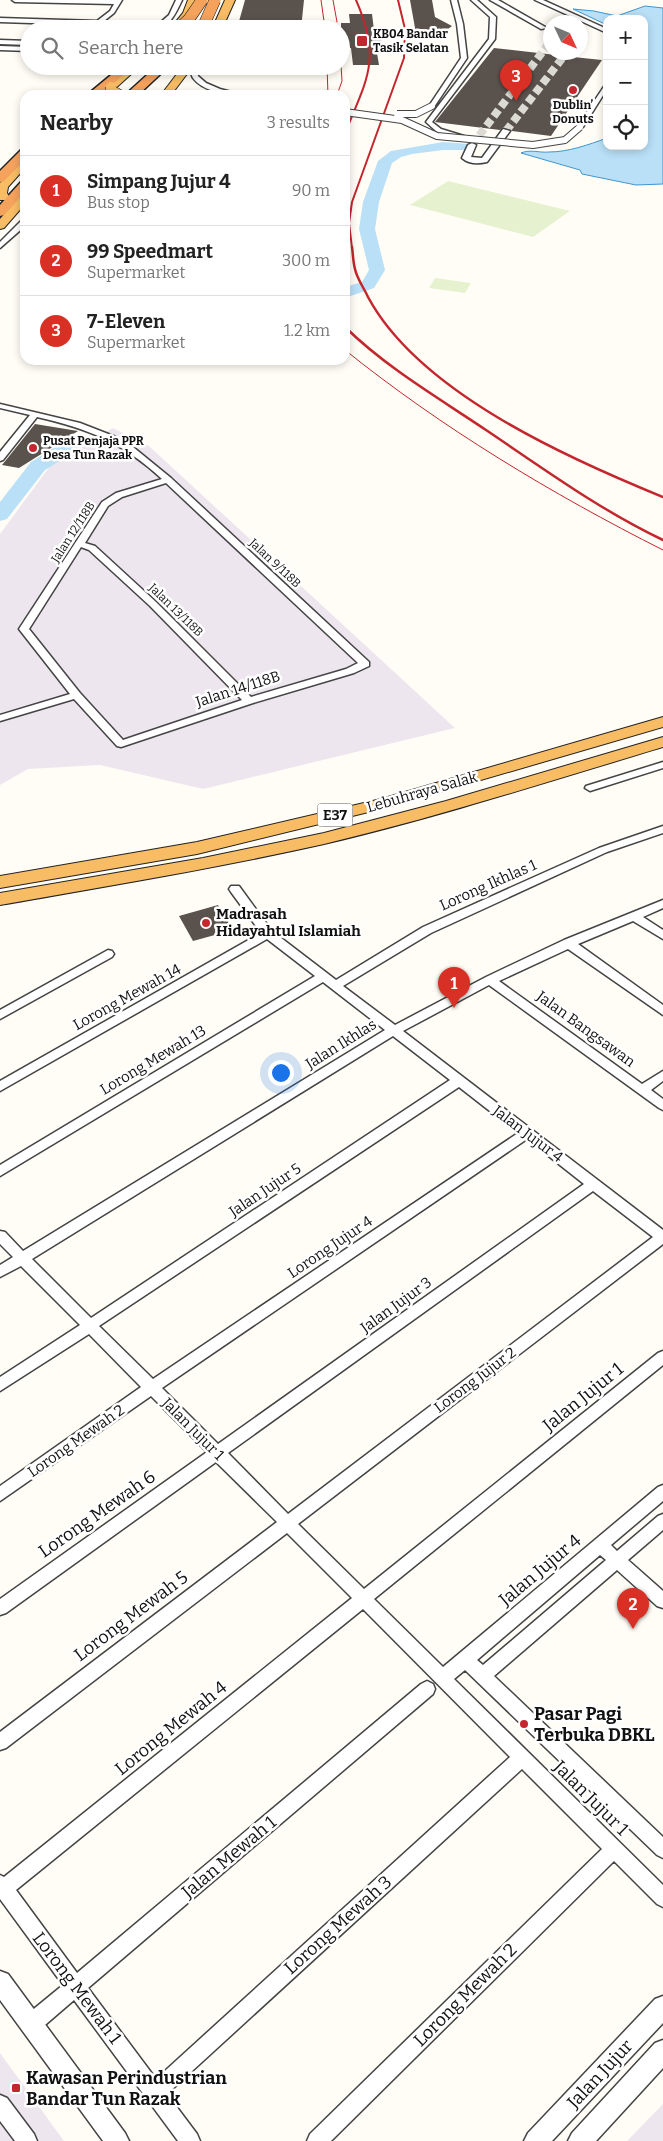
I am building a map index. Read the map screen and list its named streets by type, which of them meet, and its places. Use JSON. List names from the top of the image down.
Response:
{
  "streets": {
    "highway": ["Lebuhraya Salak", "E37"],
    "street": [
      "Jalan 12/118B",
      "Jalan 9/118B",
      "Jalan 13/118B",
      "Jalan 14/118B",
      "Lorong Ikhlas 1",
      "Lorong Mewah 14",
      "Jalan Bangsawan",
      "Jalan Ikhlas",
      "Lorong Mewah 13",
      "Jalan Jujur 4",
      "Jalan Jujur 5",
      "Lorong Jujur 4",
      "Jalan Jujur 3",
      "Lorong Jujur 2",
      "Jalan Jujur 1",
      "Lorong Mewah 2",
      "Lorong Mewah 6",
      "Lorong Mewah 5",
      "Lorong Mewah 4",
      "Jalan Mewah 1",
      "Lorong Mewah 3",
      "Lorong Mewah 1",
      "Jalan Jujur"
    ]
  },
  "crossings": [
    ["Jalan 12/118B", "Jalan 9/118B"],
    ["Jalan 12/118B", "Jalan 13/118B"],
    ["Jalan 12/118B", "Jalan 14/118B"],
    ["Jalan 9/118B", "Jalan 14/118B"],
    ["Jalan 13/118B", "Jalan 14/118B"],
    ["Jalan Bangsawan", "Jalan Ikhlas"],
    ["Jalan Ikhlas", "Jalan Jujur 4"],
    ["Jalan Ikhlas", "Jalan Jujur 1"],
    ["Jalan Jujur 4", "Jalan Jujur 5"],
    ["Jalan Jujur 4", "Lorong Jujur 4"],
    ["Jalan Jujur 4", "Jalan Jujur 3"],
    ["Jalan Jujur 4", "Lorong Jujur 2"],
    ["Jalan Jujur 4", "Jalan Jujur 1"],
    ["Jalan Jujur 5", "Jalan Jujur 1"],
    ["Lorong Jujur 4", "Jalan Jujur 1"],
    ["Lorong Jujur 4", "Lorong Mewah 2"],
    ["Jalan Jujur 3", "Jalan Jujur 1"],
    ["Jalan Jujur 3", "Lorong Mewah 6"],
    ["Lorong Jujur 2", "Jalan Jujur 1"],
    ["Lorong Jujur 2", "Lorong Mewah 5"],
    ["Jalan Jujur 1", "Lorong Mewah 2"],
    ["Jalan Jujur 1", "Lorong Mewah 6"],
    ["Jalan Jujur 1", "Lorong Mewah 5"],
    ["Jalan Jujur 1", "Lorong Mewah 4"],
    ["Jalan Jujur 1", "Lorong Mewah 3"],
    ["Lorong Mewah 4", "Lorong Mewah 1"],
    ["Jalan Mewah 1", "Lorong Mewah 1"],
    ["Lorong Mewah 3", "Lorong Mewah 1"]
  ],
  "places": {
    "transit": ["KB04 Bandar Tasik Selatan", "Kawasan Perindustrian Bandar Tun Razak"],
    "other": [
      "Dublin’ Donuts",
      "Pusat Penjaja PPR Desa Tun Razak",
      "Madrasah Hidayahtul Islamiah",
      "Pasar Pagi Terbuka DBKL"
    ]
  },
  "north": "bottom right",
  "page": {
    "map_buttons": ["+", "−"],
    "search": "Search here",
    "pins": ["3", "1", "2"],
    "heading": ["Nearby", "3 results"],
    "list": [
      {
        "mark": "1",
        "name": "Simpang Jujur 4",
        "note": "Bus stop",
        "value": "90 m"
      },
      {
        "mark": "2",
        "name": "99 Speedmart",
        "note": "Supermarket",
        "value": "300 m"
      },
      {
        "mark": "3",
        "name": "7-Eleven",
        "note": "Supermarket",
        "value": "1.2 km"
      }
    ]
  }
}
